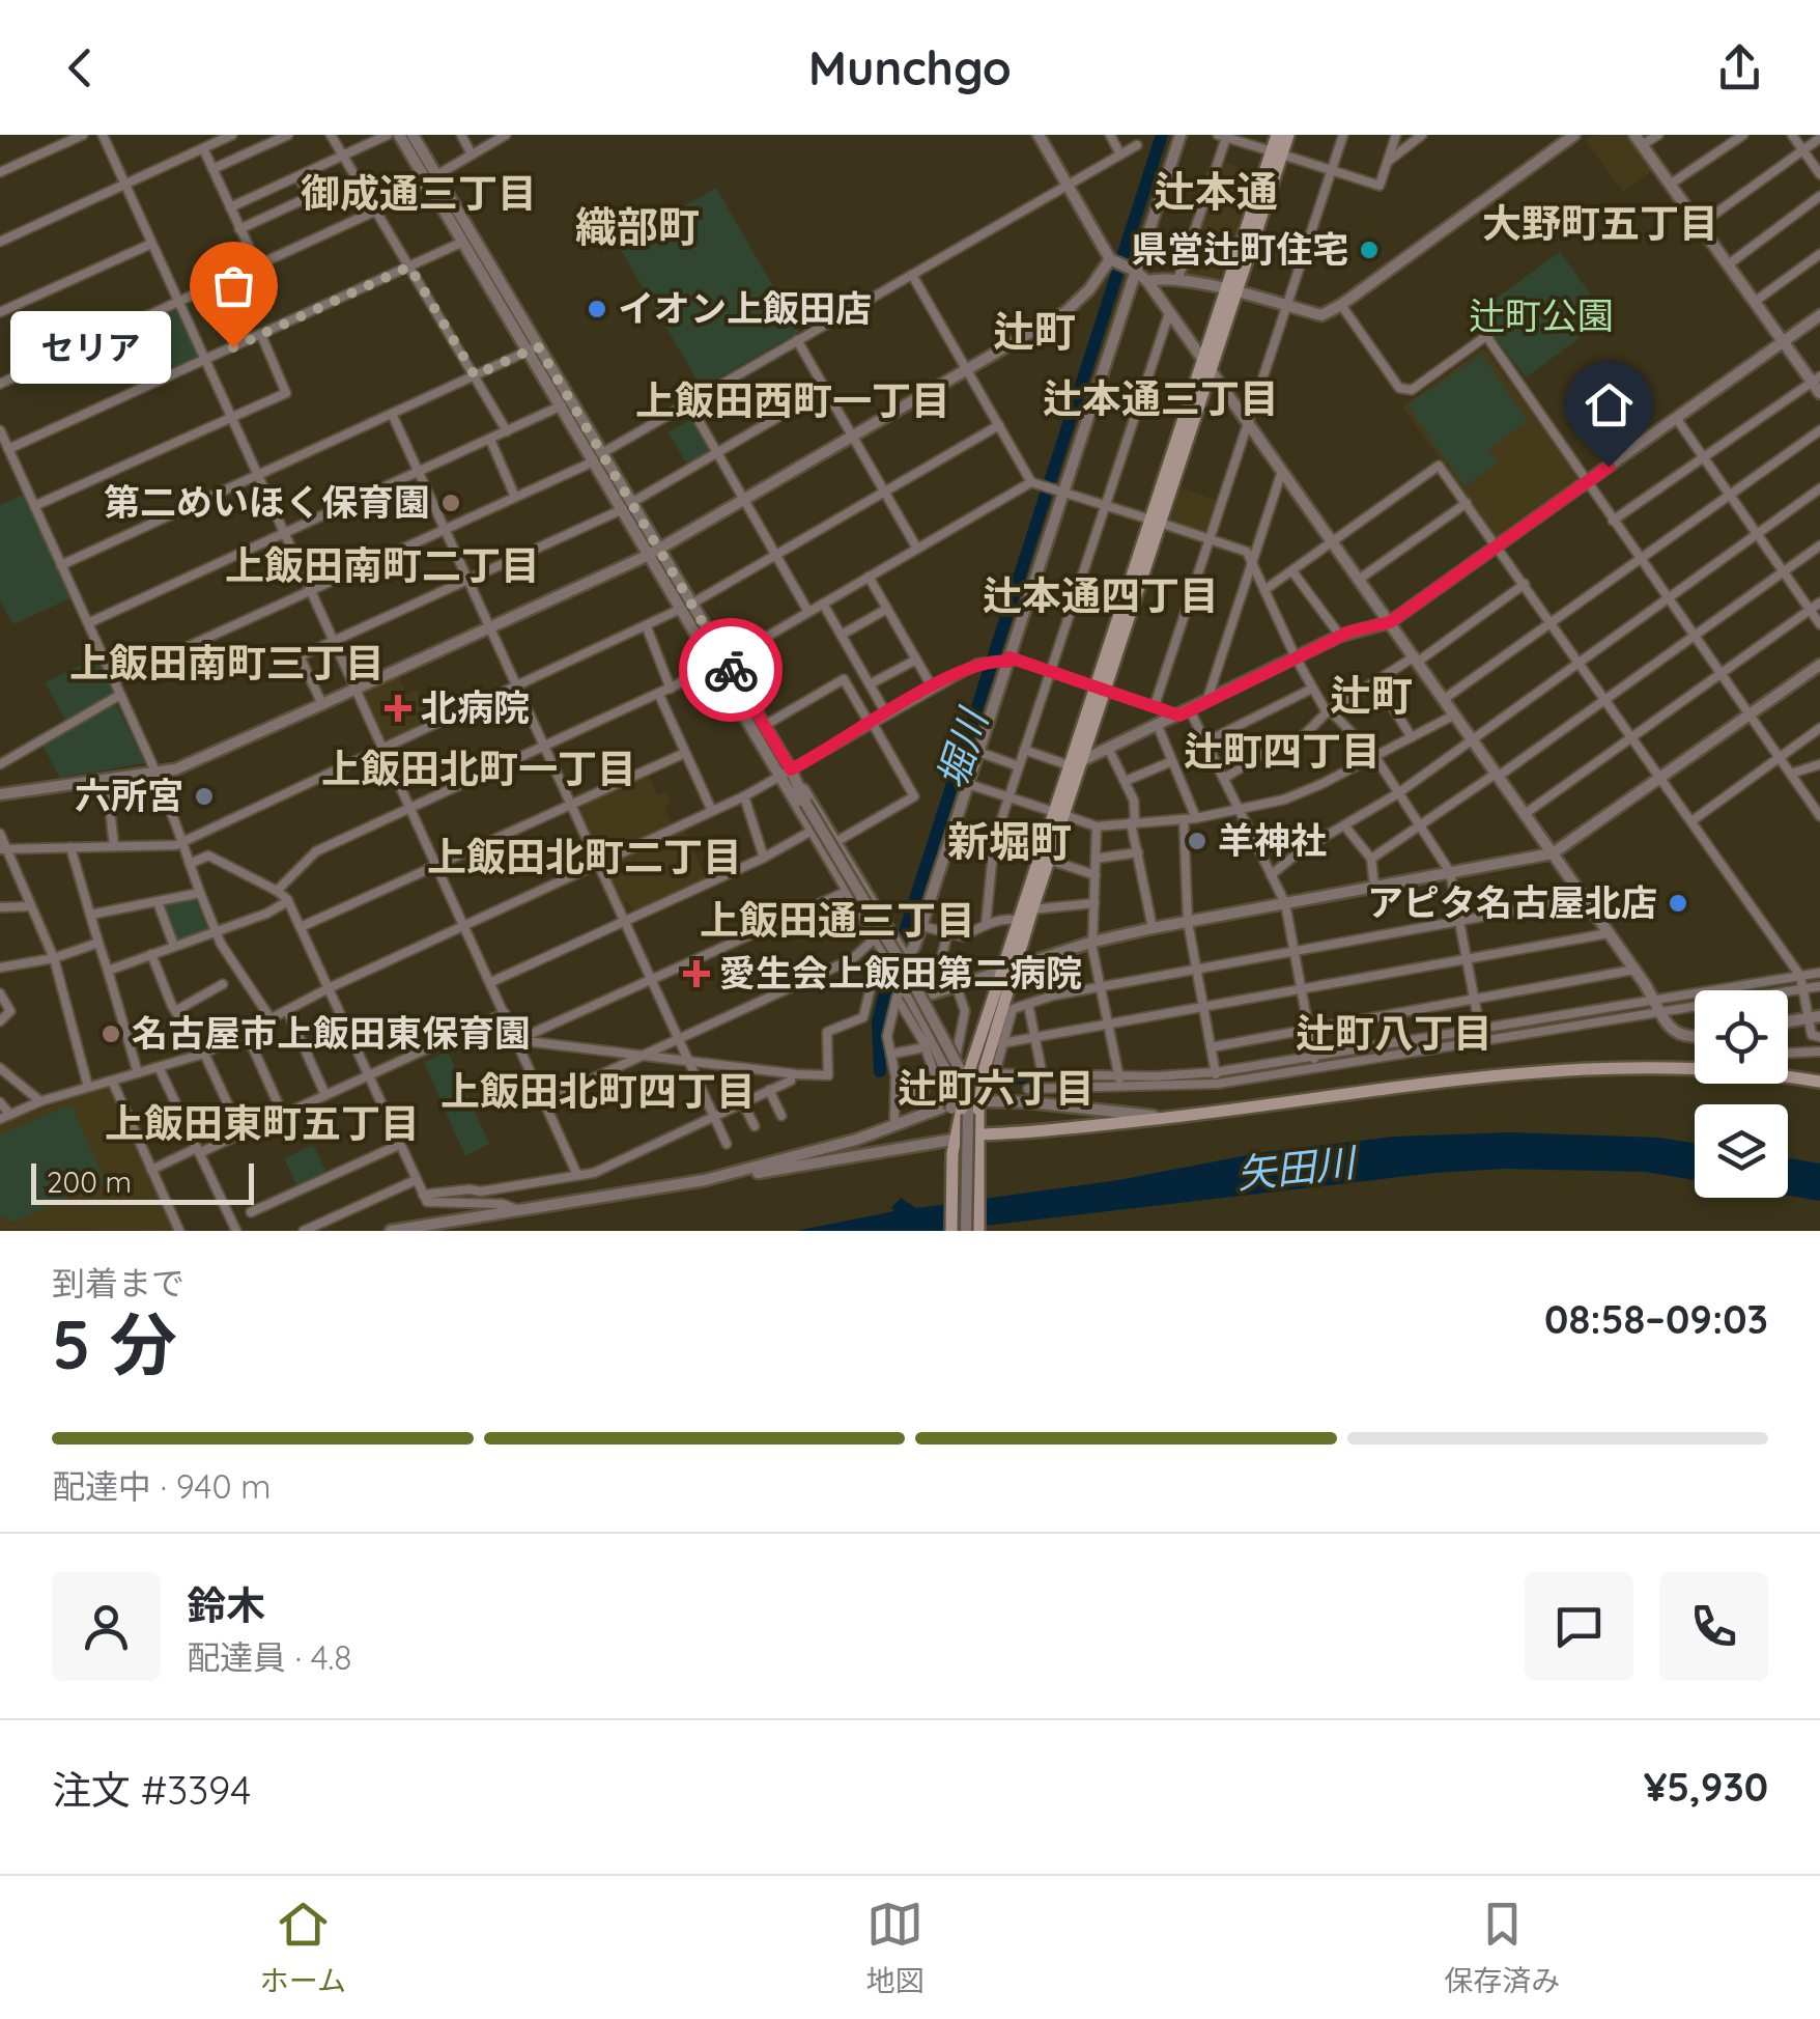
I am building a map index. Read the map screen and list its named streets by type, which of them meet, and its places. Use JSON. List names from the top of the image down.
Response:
{
  "districts": [
    "辻本通",
    "御成通三丁目",
    "大野町五丁目",
    "織部町",
    "辻町",
    "辻本通三丁目",
    "上飯田西町一丁目",
    "上飯田南町二丁目",
    "辻本通四丁目",
    "上飯田南町三丁目",
    "辻町",
    "辻町四丁目",
    "上飯田北町一丁目",
    "新堀町",
    "上飯田北町二丁目",
    "上飯田通三丁目",
    "辻町八丁目",
    "辻町六丁目",
    "上飯田北町四丁目",
    "上飯田東町五丁目"
  ],
  "water": ["堀川", "矢田川"],
  "parks": ["辻町公園"],
  "places": {
    "other": [
      "県営辻町住宅",
      "イオン上飯田店",
      "セリア",
      "第二めいほく保育園",
      "六所宮",
      "羊神社",
      "アピタ名古屋北店",
      "名古屋市上飯田東保育園"
    ],
    "health": ["北病院", "愛生会上飯田第二病院"]
  },
  "scale_bar": "200 m",
  "page": {
    "header": "Munchgo",
    "bubble": "セリア",
    "scale": "200 m",
    "heading": ["5 分", "到着まで", "08:58–09:03"],
    "panel": [
      "鈴木",
      "配達員 · 4.8",
      "注文 #3394",
      "¥5,930"
    ],
    "bar": "配達中 · 940 m",
    "tabs": ["ホーム", "地図", "保存済み"]
  }
}
